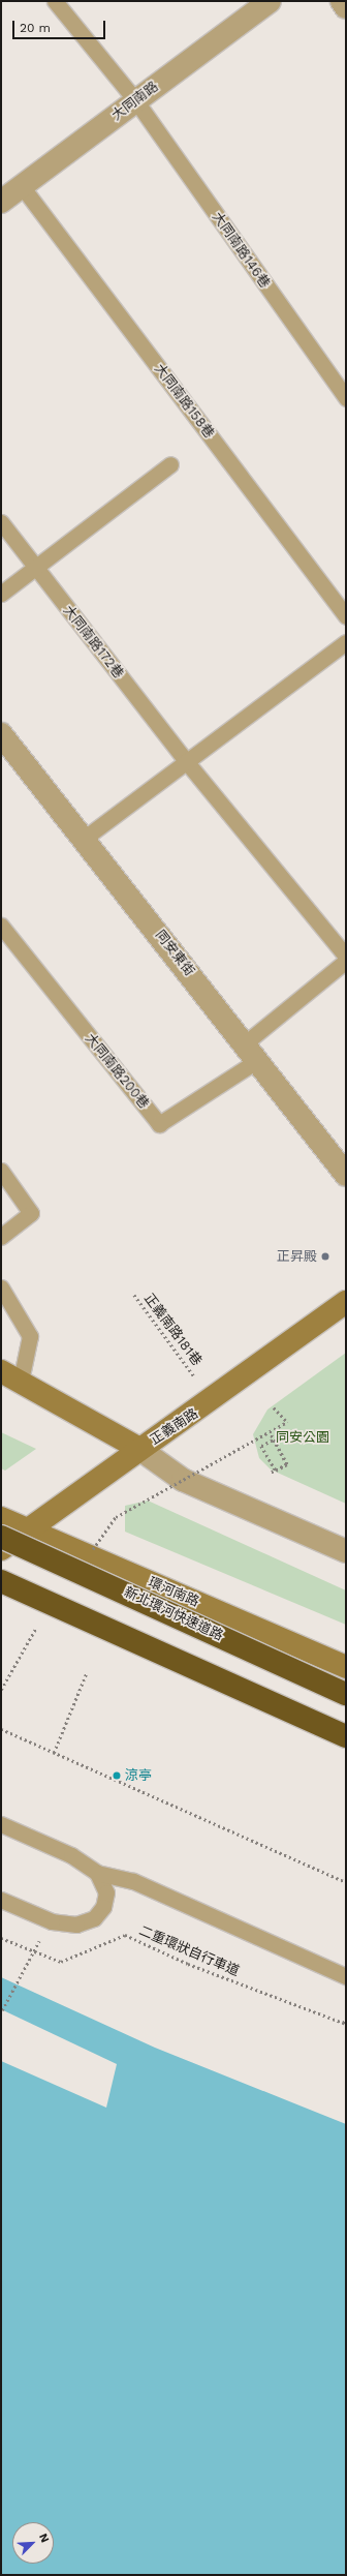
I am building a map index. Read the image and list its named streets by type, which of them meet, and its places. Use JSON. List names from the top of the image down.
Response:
{
  "streets": {
    "highway": ["新北環河快速道路"],
    "street": [
      "大同南路",
      "同安東街",
      "正義南路",
      "環河南路"
    ],
    "lane": [
      "大同南路146巷",
      "大同南路158巷",
      "大同南路172巷",
      "大同南路200巷"
    ],
    "path": ["正義南路181巷", "二重環狀自行車道"]
  },
  "crossings": [
    ["大同南路", "大同南路146巷"],
    ["大同南路", "大同南路158巷"],
    ["同安東街", "大同南路200巷"],
    ["正義南路", "環河南路"]
  ],
  "parks": ["同安公園"],
  "places": ["正昇殿", "涼亭"],
  "scale_bar": "20 m",
  "north": "top right"
}
